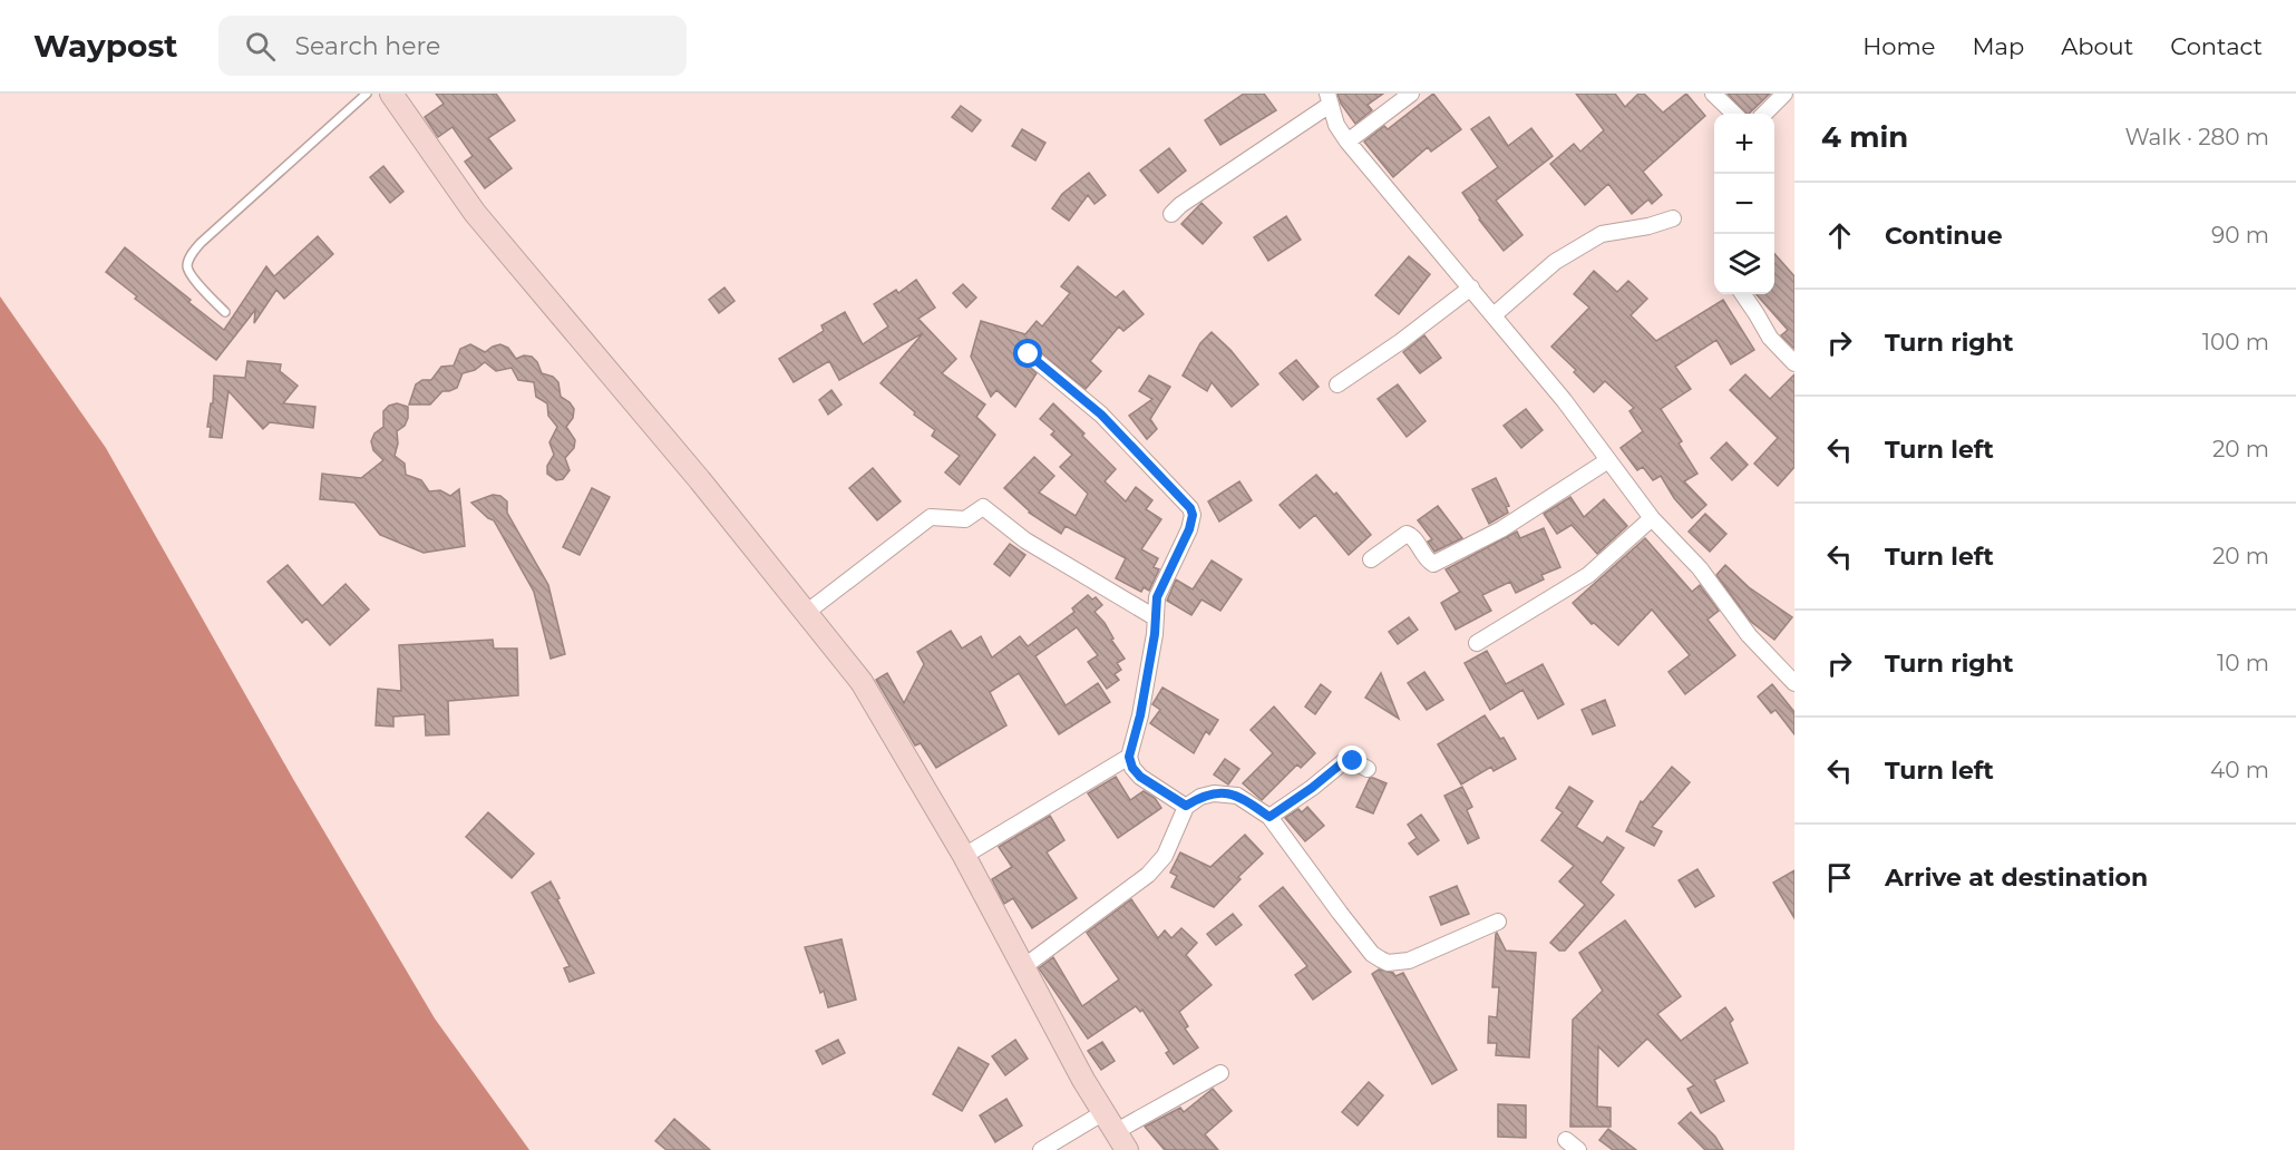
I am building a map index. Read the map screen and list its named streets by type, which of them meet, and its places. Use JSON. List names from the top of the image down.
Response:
{
  "page": {
    "header": "Waypost",
    "search": "Search here",
    "nav": [
      "Home",
      "Map",
      "About",
      "Contact"
    ],
    "heading": ["4 min", "Walk · 280 m"],
    "map_buttons": ["+", "−"],
    "list": [
      ["Continue", "90 m"],
      ["Turn right", "100 m"],
      ["Turn left", "20 m"],
      ["Turn left", "20 m"],
      ["Turn right", "10 m"],
      ["Turn left", "40 m"],
      "Arrive at destination"
    ]
  }
}
